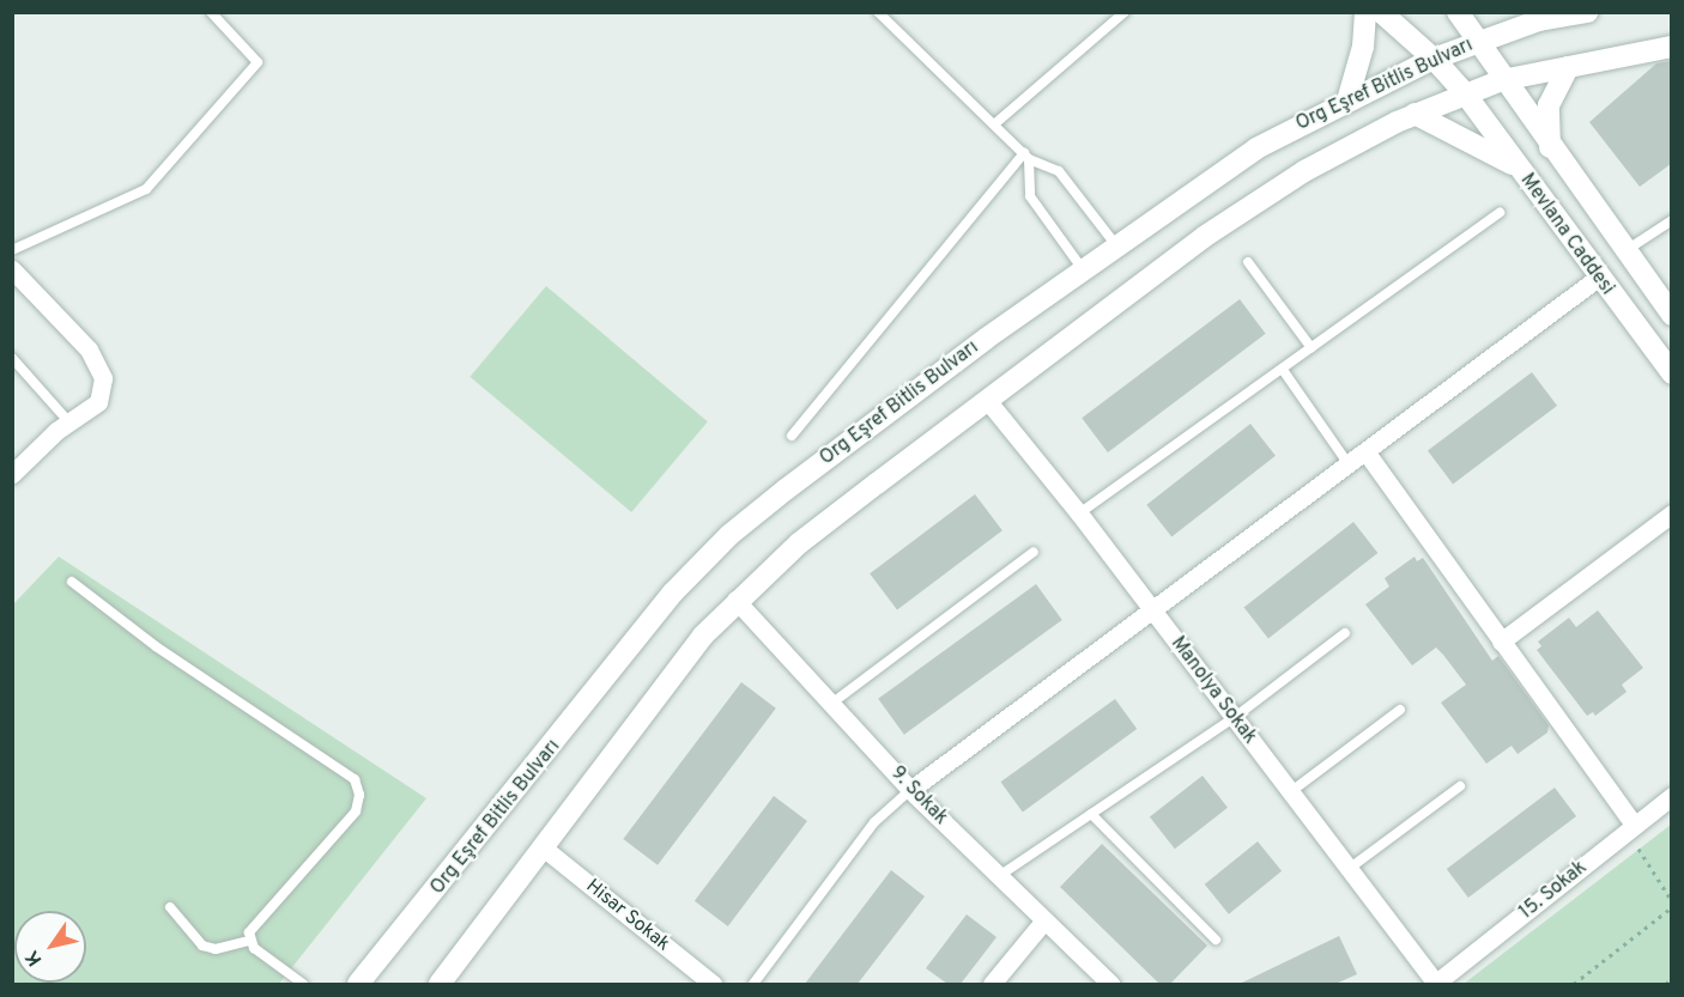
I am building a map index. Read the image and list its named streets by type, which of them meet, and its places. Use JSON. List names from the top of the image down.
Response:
{
  "streets": {
    "main road": ["Org Eşref Bitlis Bulvarı", "Mevlana Caddesi"],
    "street": [
      "Manolya Sokak",
      "9. Sokak",
      "15. Sokak",
      "Hisar Sokak"
    ]
  },
  "crossings": [
    ["Org Eşref Bitlis Bulvarı", "Mevlana Caddesi"],
    ["Manolya Sokak", "15. Sokak"]
  ],
  "north": "bottom left"
}
